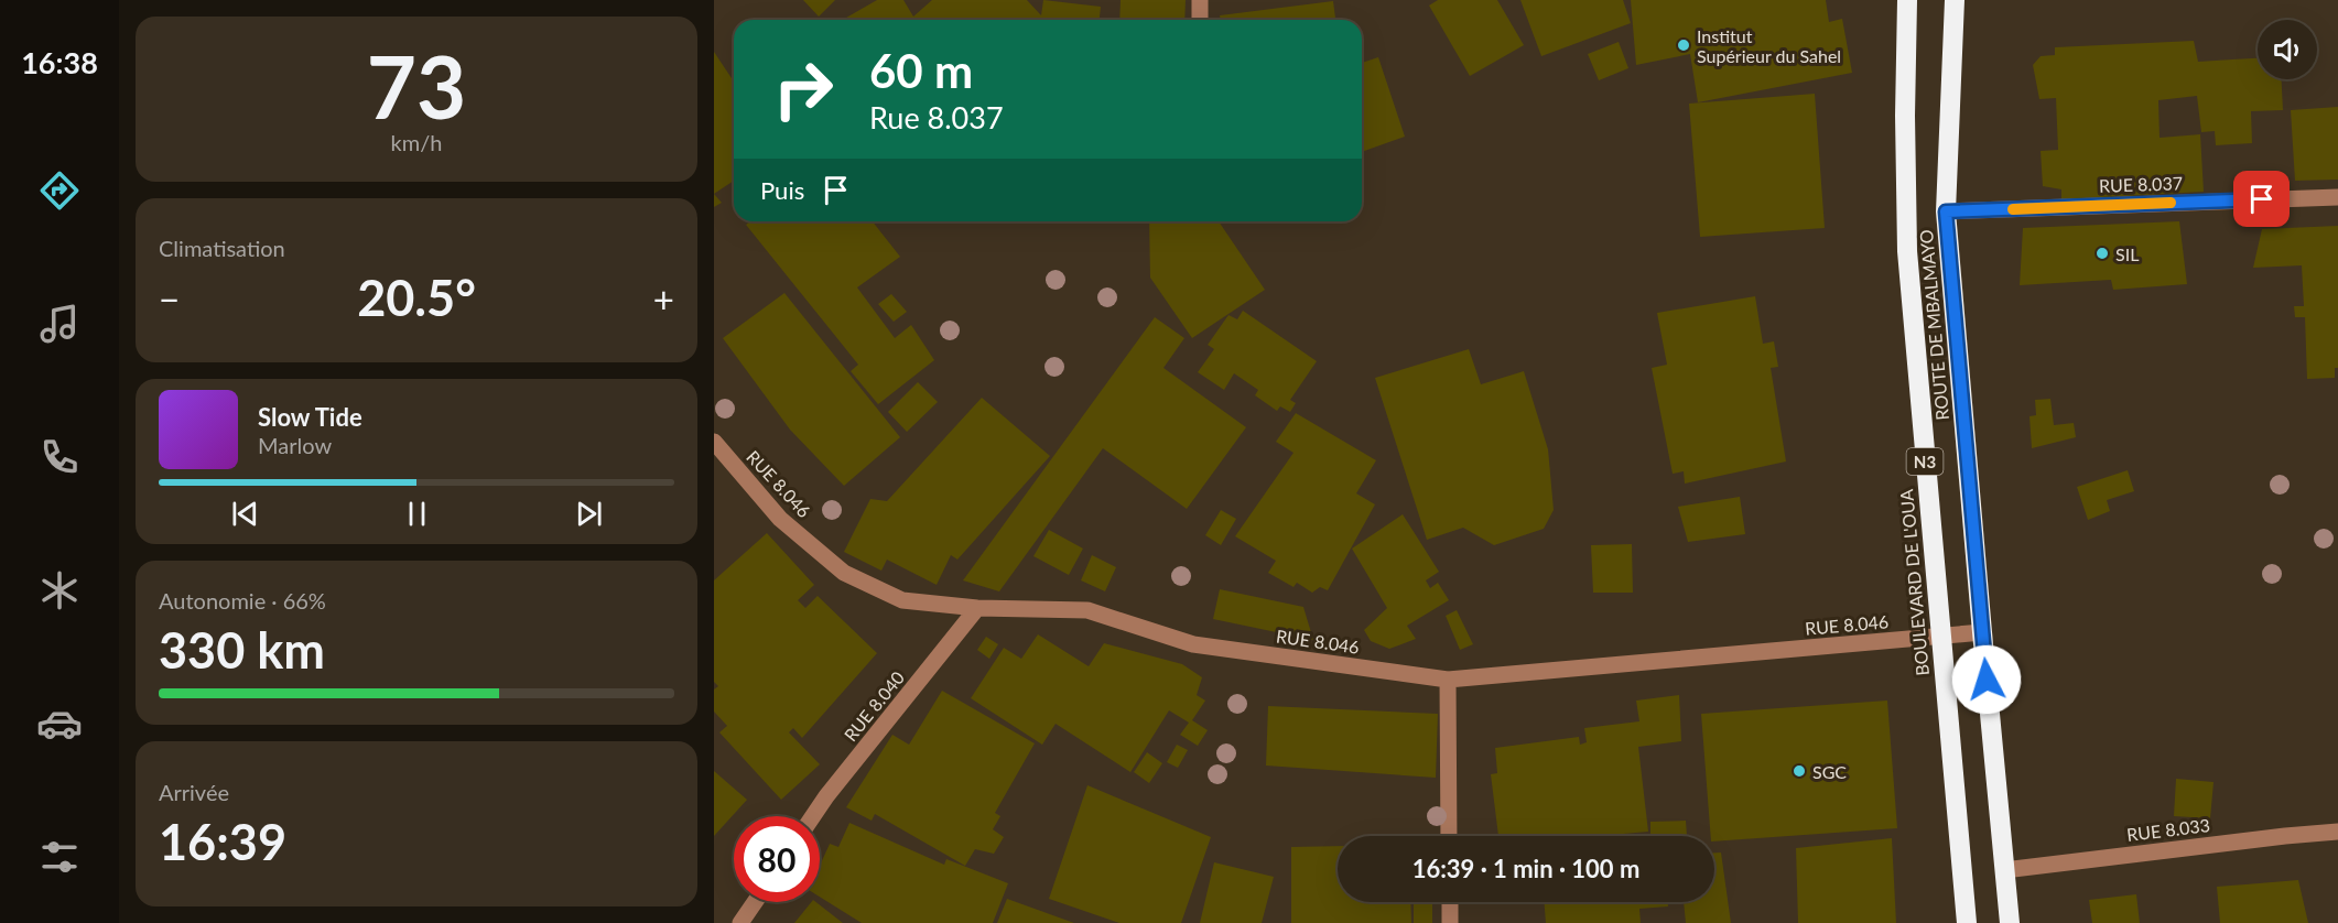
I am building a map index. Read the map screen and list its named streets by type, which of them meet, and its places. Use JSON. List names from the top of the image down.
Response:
{
  "streets": {
    "highway": ["ROUTE DE MBALMAYO", "N3", "BOULEVARD DE L'OUA"],
    "street": [
      "RUE 8.037",
      "RUE 8.046",
      "RUE 8.040",
      "RUE 8.033"
    ]
  },
  "crossings": [
    ["RUE 8.037", "ROUTE DE MBALMAYO"],
    ["ROUTE DE MBALMAYO", "RUE 8.046"],
    ["ROUTE DE MBALMAYO", "RUE 8.033"],
    ["RUE 8.046", "BOULEVARD DE L'OUA"],
    ["RUE 8.046", "RUE 8.040"]
  ],
  "places": ["Institut Supérieur du Sahel", "SIL", "SGC"],
  "page": {
    "tabs": "16:38",
    "tile": [
      ["73", "km/h"],
      "Climatisation",
      ["Autonomie · 66%", "330 km"],
      ["Arrivée", "16:39"]
    ],
    "turn": ["60 m", "Rue 8.037"],
    "then": "Puis",
    "heat": ["−", "20.5°", "+"],
    "song": ["Slow Tide", "Marlow"],
    "limit": "80",
    "trip": "16:39 · 1 min · 100 m"
  }
}
